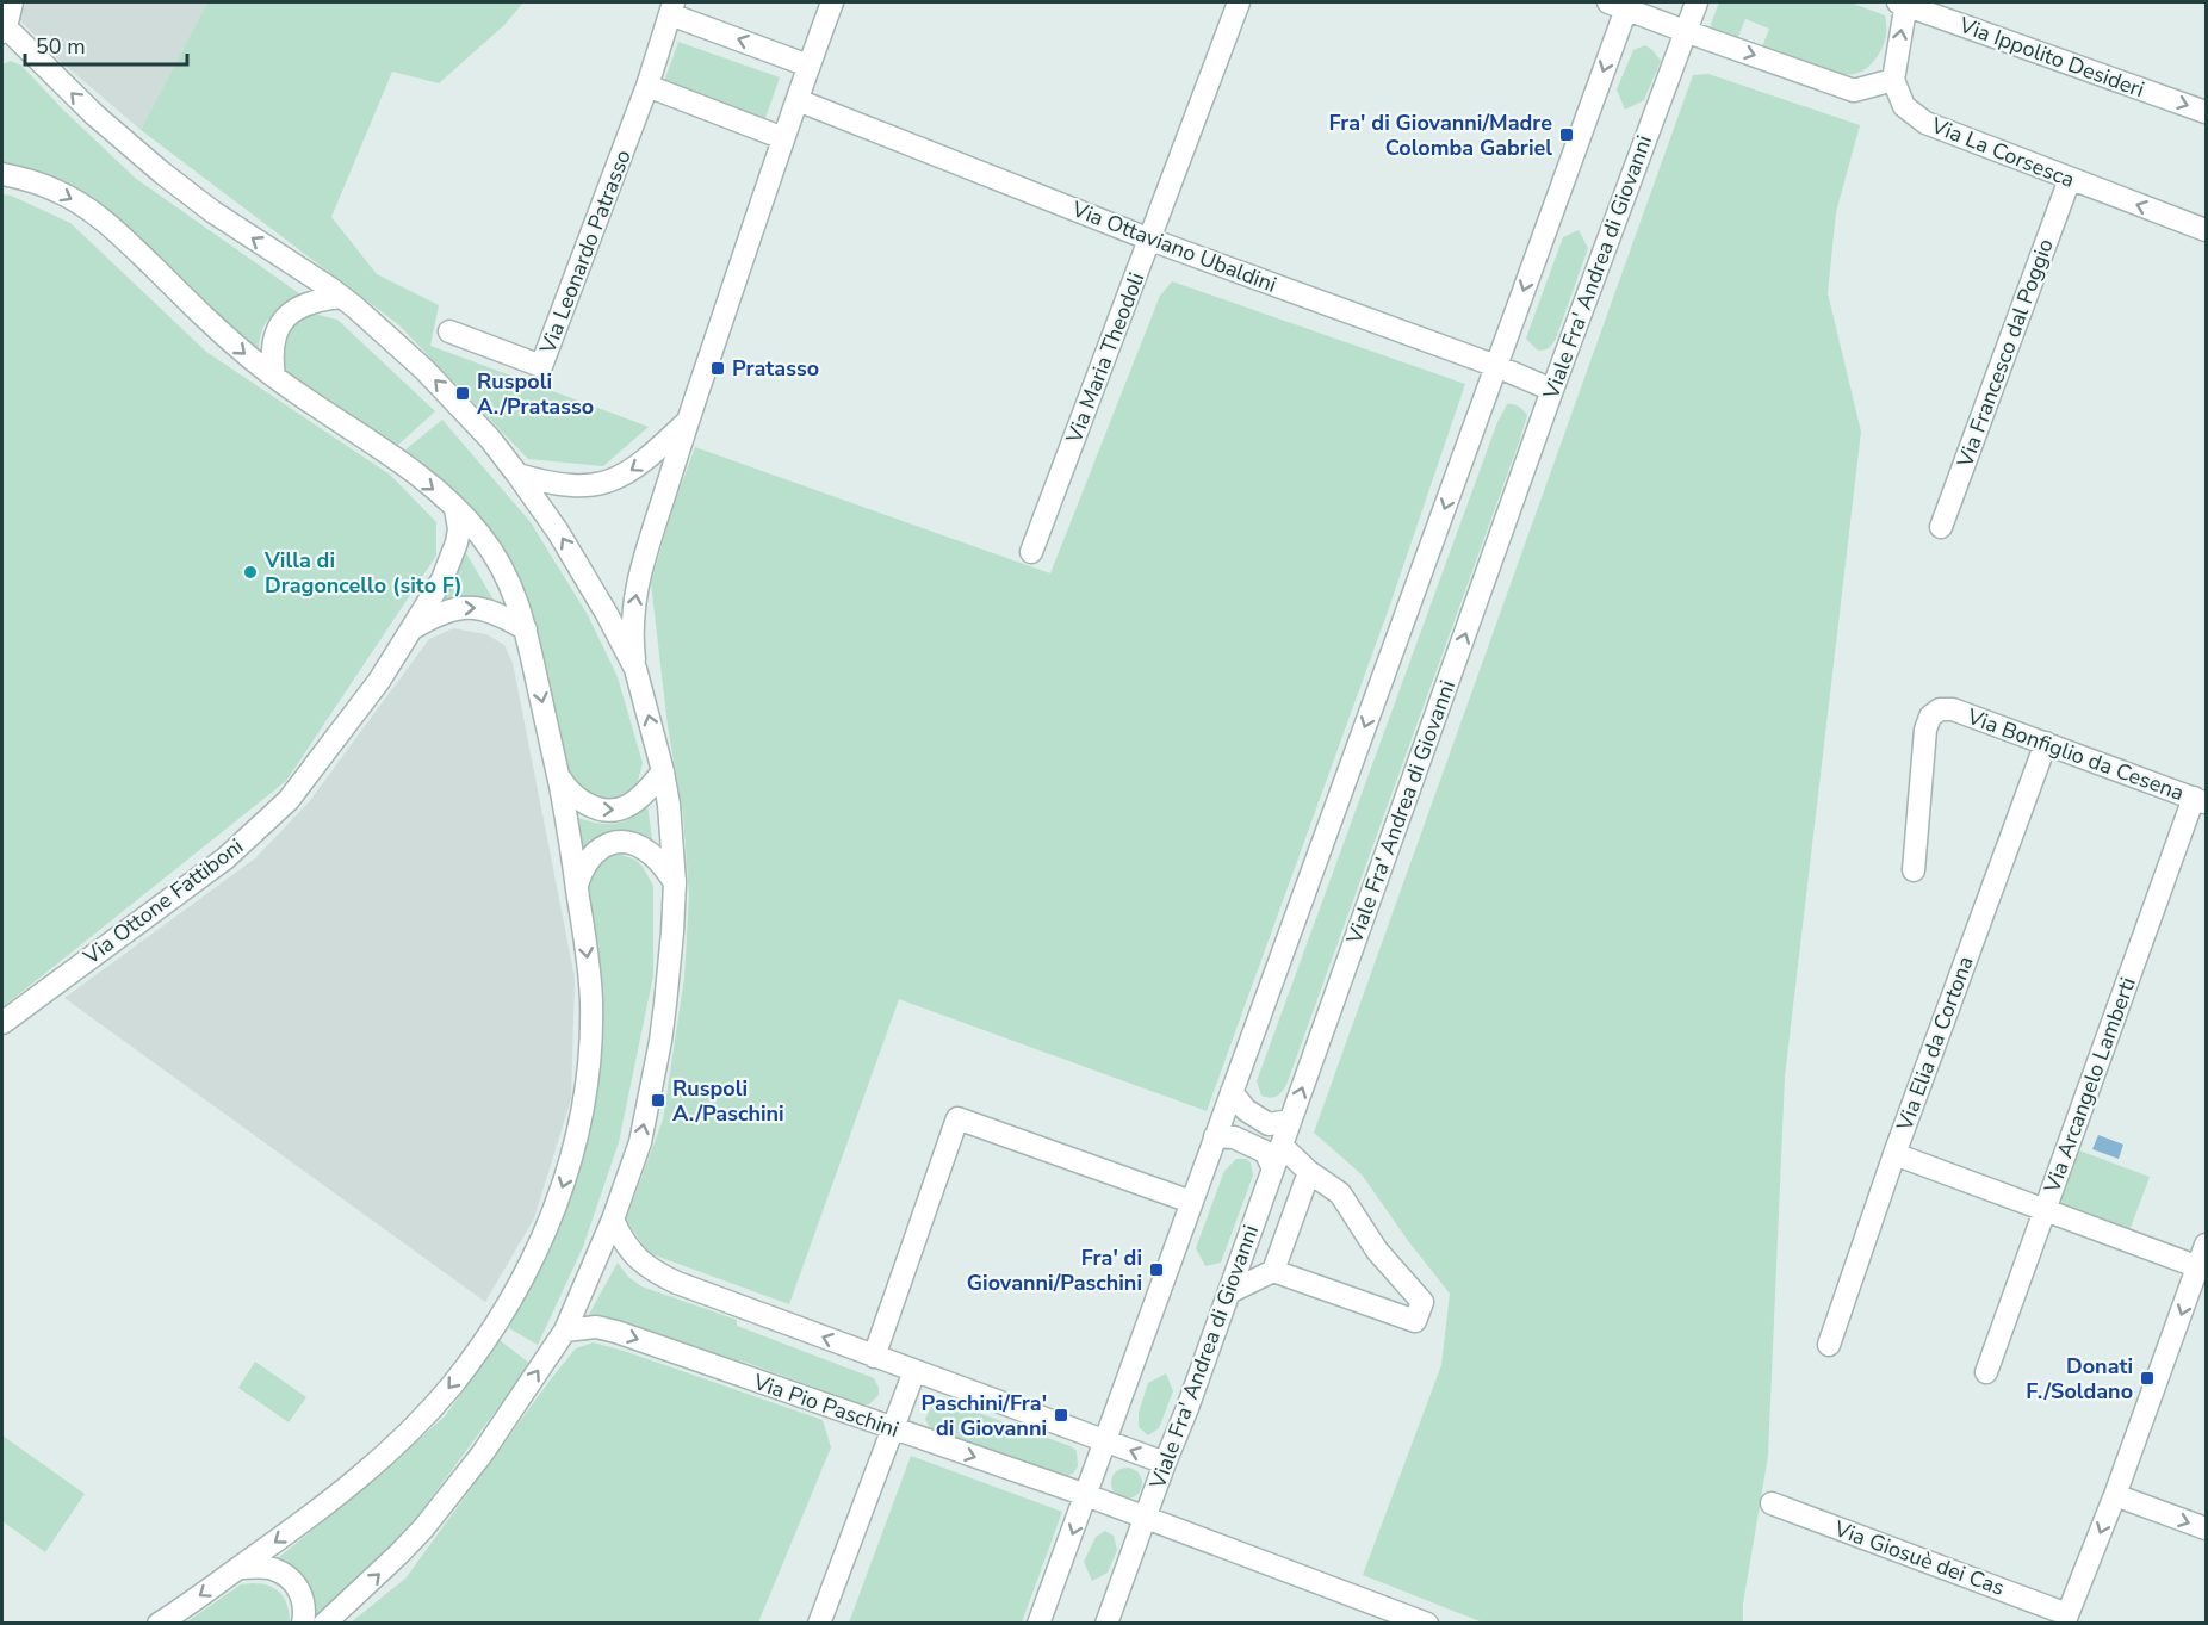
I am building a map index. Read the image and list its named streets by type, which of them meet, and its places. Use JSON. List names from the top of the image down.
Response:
{
  "streets": {
    "street": [
      "Via Ippolito Desideri",
      "Via La Corsesca",
      "Via Ottaviano Ubaldini",
      "Via Leonardo Patrasso",
      "Viale Fra' Andrea di Giovanni",
      "Via Francesco dal Poggio",
      "Via Maria Theodoli",
      "Via Bonfiglio da Cesena",
      "Via Ottone Fattiboni",
      "Via Elia da Cortona",
      "Via Arcangelo Lamberti",
      "Via Pio Paschini",
      "Via Giosuè dei Cas"
    ]
  },
  "crossings": [
    ["Via La Corsesca", "Via Francesco dal Poggio"],
    ["Via Ottaviano Ubaldini", "Viale Fra' Andrea di Giovanni"],
    ["Via Ottaviano Ubaldini", "Via Maria Theodoli"],
    ["Viale Fra' Andrea di Giovanni", "Via Pio Paschini"],
    ["Via Bonfiglio da Cesena", "Via Elia da Cortona"],
    ["Via Bonfiglio da Cesena", "Via Arcangelo Lamberti"]
  ],
  "one_way": ["Via Ippolito Desideri", "Via La Corsesca"],
  "places": {
    "transit": [
      "Fra' di Giovanni/Madre Colomba Gabriel",
      "Pratasso",
      "Ruspoli A./Pratasso",
      "Ruspoli A./Paschini",
      "Fra' di Giovanni/Paschini",
      "Donati F./Soldano",
      "Paschini/Fra' di Giovanni"
    ],
    "other": ["Villa di Dragoncello (sito F)"]
  },
  "scale_bar": "50 m"
}
